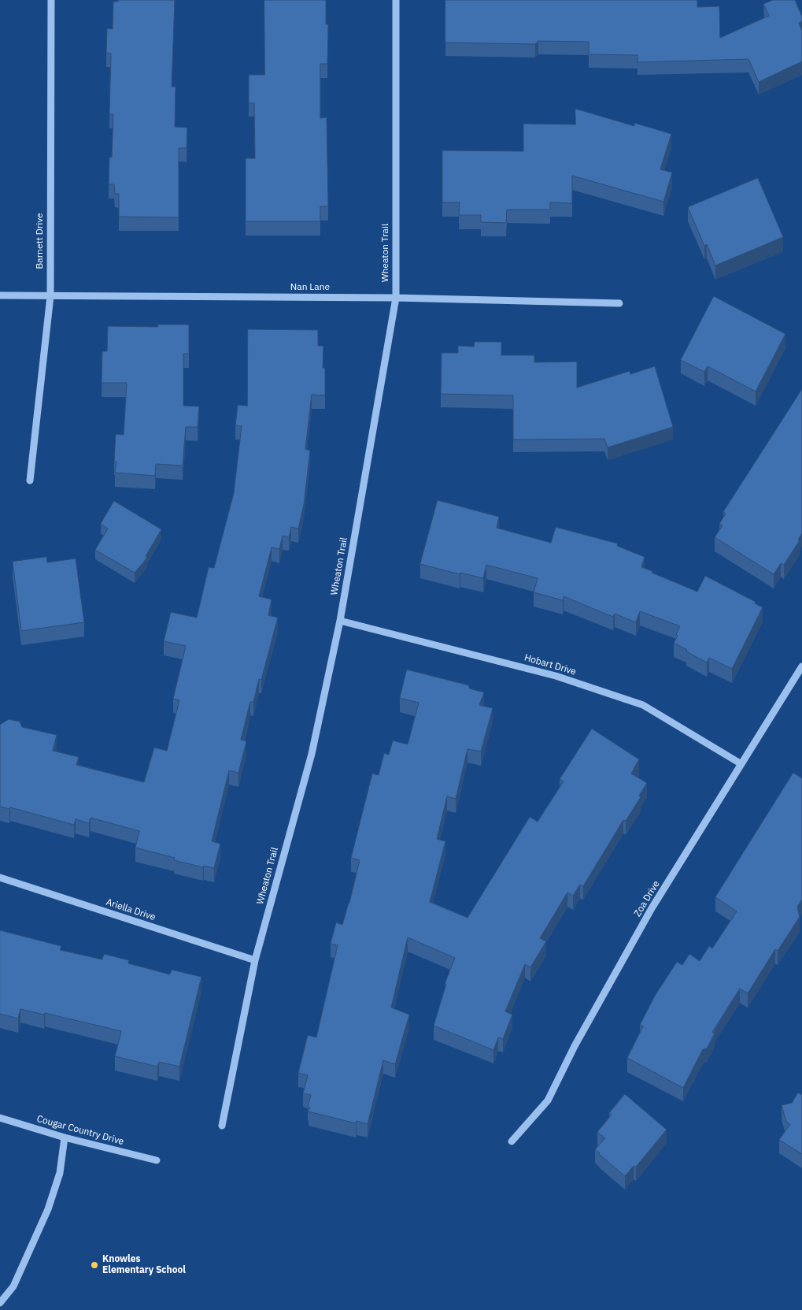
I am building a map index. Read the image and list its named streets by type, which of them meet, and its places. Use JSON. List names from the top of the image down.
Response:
{
  "streets": {
    "street": [
      "Barnett Drive",
      "Wheaton Trail",
      "Nan Lane",
      "Hobart Drive",
      "Zoa Drive",
      "Ariella Drive",
      "Cougar Country Drive"
    ]
  },
  "crossings": [
    ["Barnett Drive", "Nan Lane"],
    ["Wheaton Trail", "Nan Lane"],
    ["Wheaton Trail", "Hobart Drive"],
    ["Wheaton Trail", "Ariella Drive"],
    ["Hobart Drive", "Zoa Drive"]
  ],
  "places": ["Knowles Elementary School"]
}
